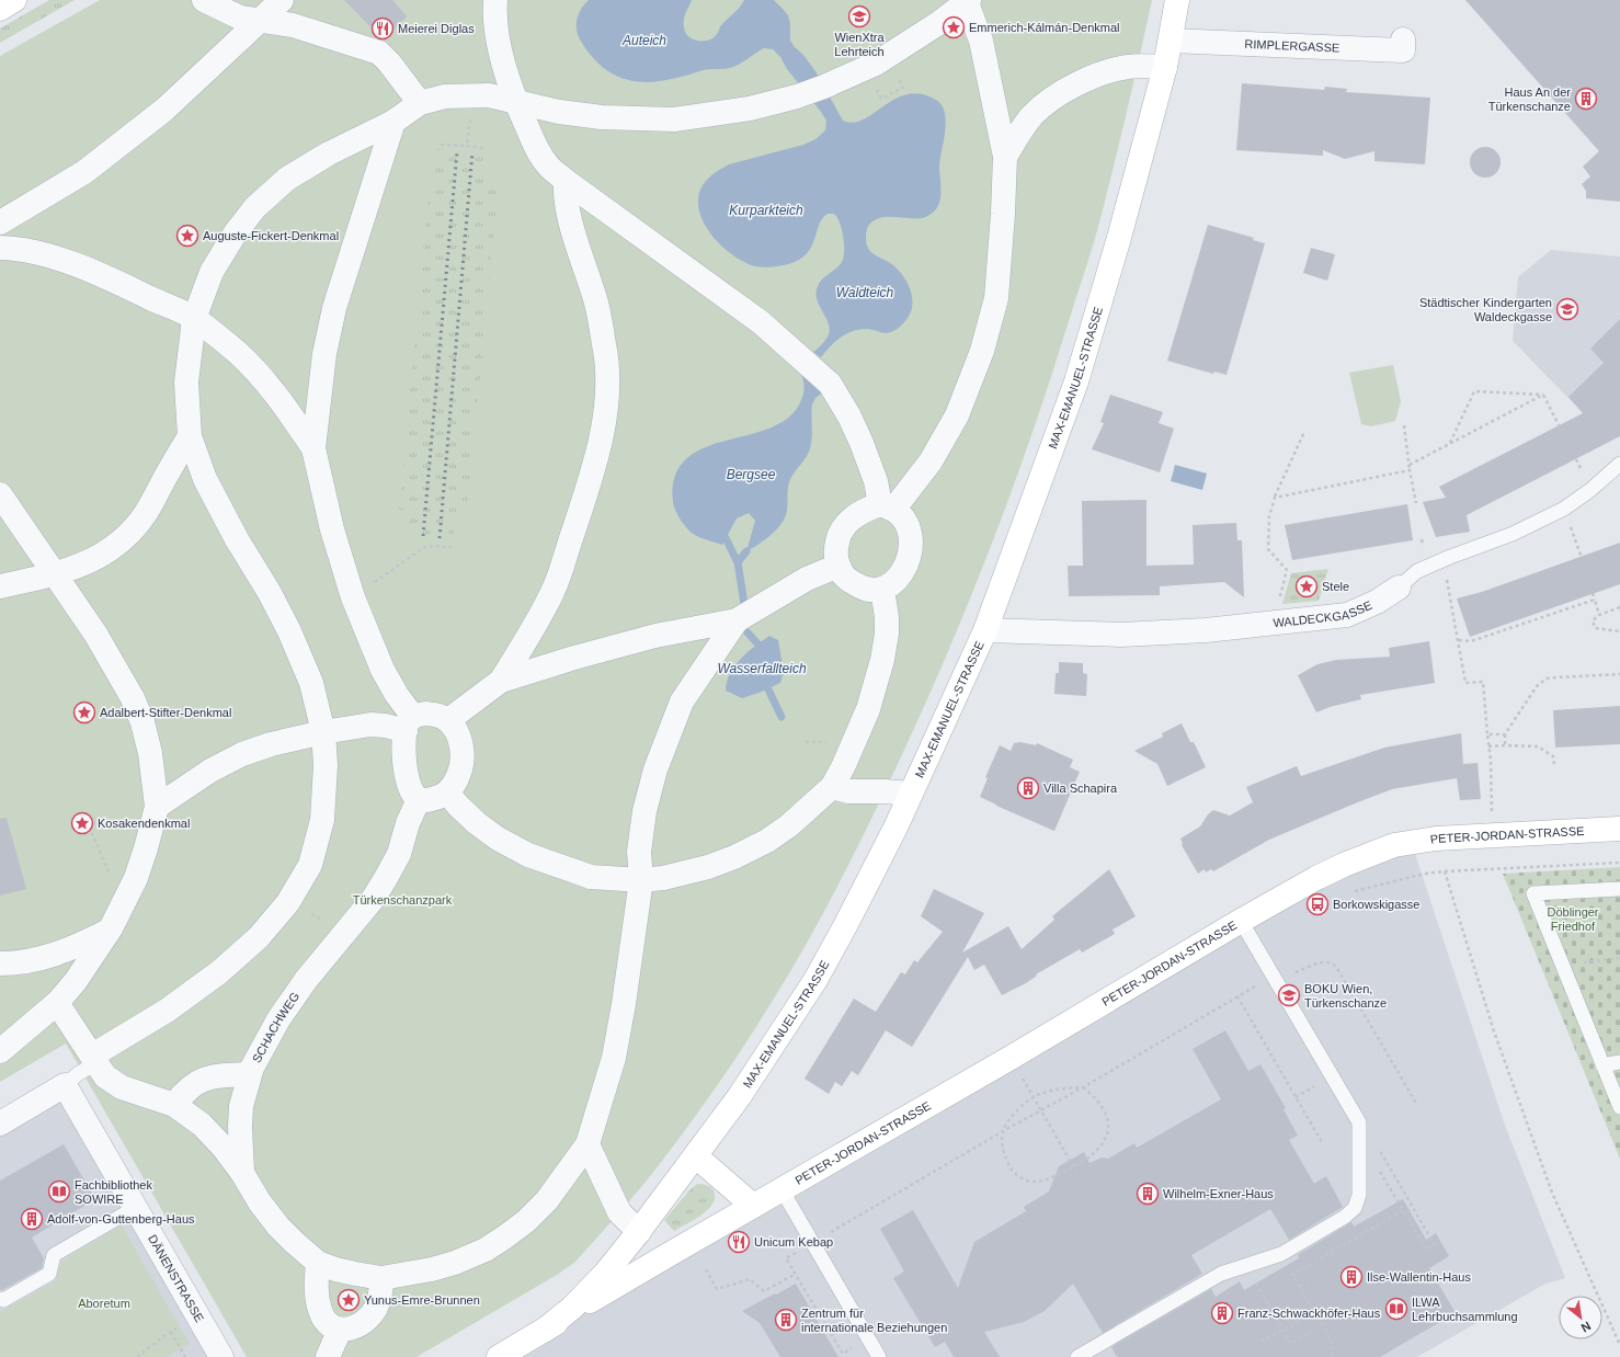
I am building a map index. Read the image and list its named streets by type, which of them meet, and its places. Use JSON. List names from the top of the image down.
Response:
{
  "streets": {
    "main road": ["MAX-EMANUEL-STRASSE", "PETER-JORDAN-STRASSE"],
    "street": [
      "RIMPLERGASSE",
      "WALDECKGASSE",
      "SCHACHWEG",
      "DÄNENSTRASSE"
    ]
  },
  "crossings": [
    ["RIMPLERGASSE", "MAX-EMANUEL-STRASSE"],
    ["MAX-EMANUEL-STRASSE", "WALDECKGASSE"],
    ["MAX-EMANUEL-STRASSE", "PETER-JORDAN-STRASSE"]
  ],
  "water": [
    "Auteich",
    "Kurparkteich",
    "Waldteich",
    "Bergsee",
    "Wasserfallteich"
  ],
  "parks": ["Türkenschanzpark", "Döblinger Friedhof", "Aboretum"],
  "places": {
    "school or university": ["WienXtra Lehrteich", "Städtischer Kindergarten Waldeckgasse", "BOKU Wien, Türkenschanze"],
    "place": [
      "Emmerich-Kálmán-Denkmal",
      "Auguste-Fickert-Denkmal",
      "Stele",
      "Adalbert-Stifter-Denkmal",
      "Kosakendenkmal",
      "Yunus-Emre-Brunnen"
    ],
    "restaurant": ["Meierei Diglas", "Unicum Kebap"],
    "building": [
      "Haus An der Türkenschanze",
      "Villa Schapira",
      "Wilhelm-Exner-Haus",
      "Adolf-von-Guttenberg-Haus",
      "Ilse-Wallentin-Haus",
      "Franz-Schwackhöfer-Haus",
      "Zentrum für internationale Beziehungen"
    ],
    "bus stop": ["Borkowskigasse"],
    "library": ["Fachbibliothek SOWIRE", "ILWA Lehrbuchsammlung"]
  },
  "north": "bottom right"
}
